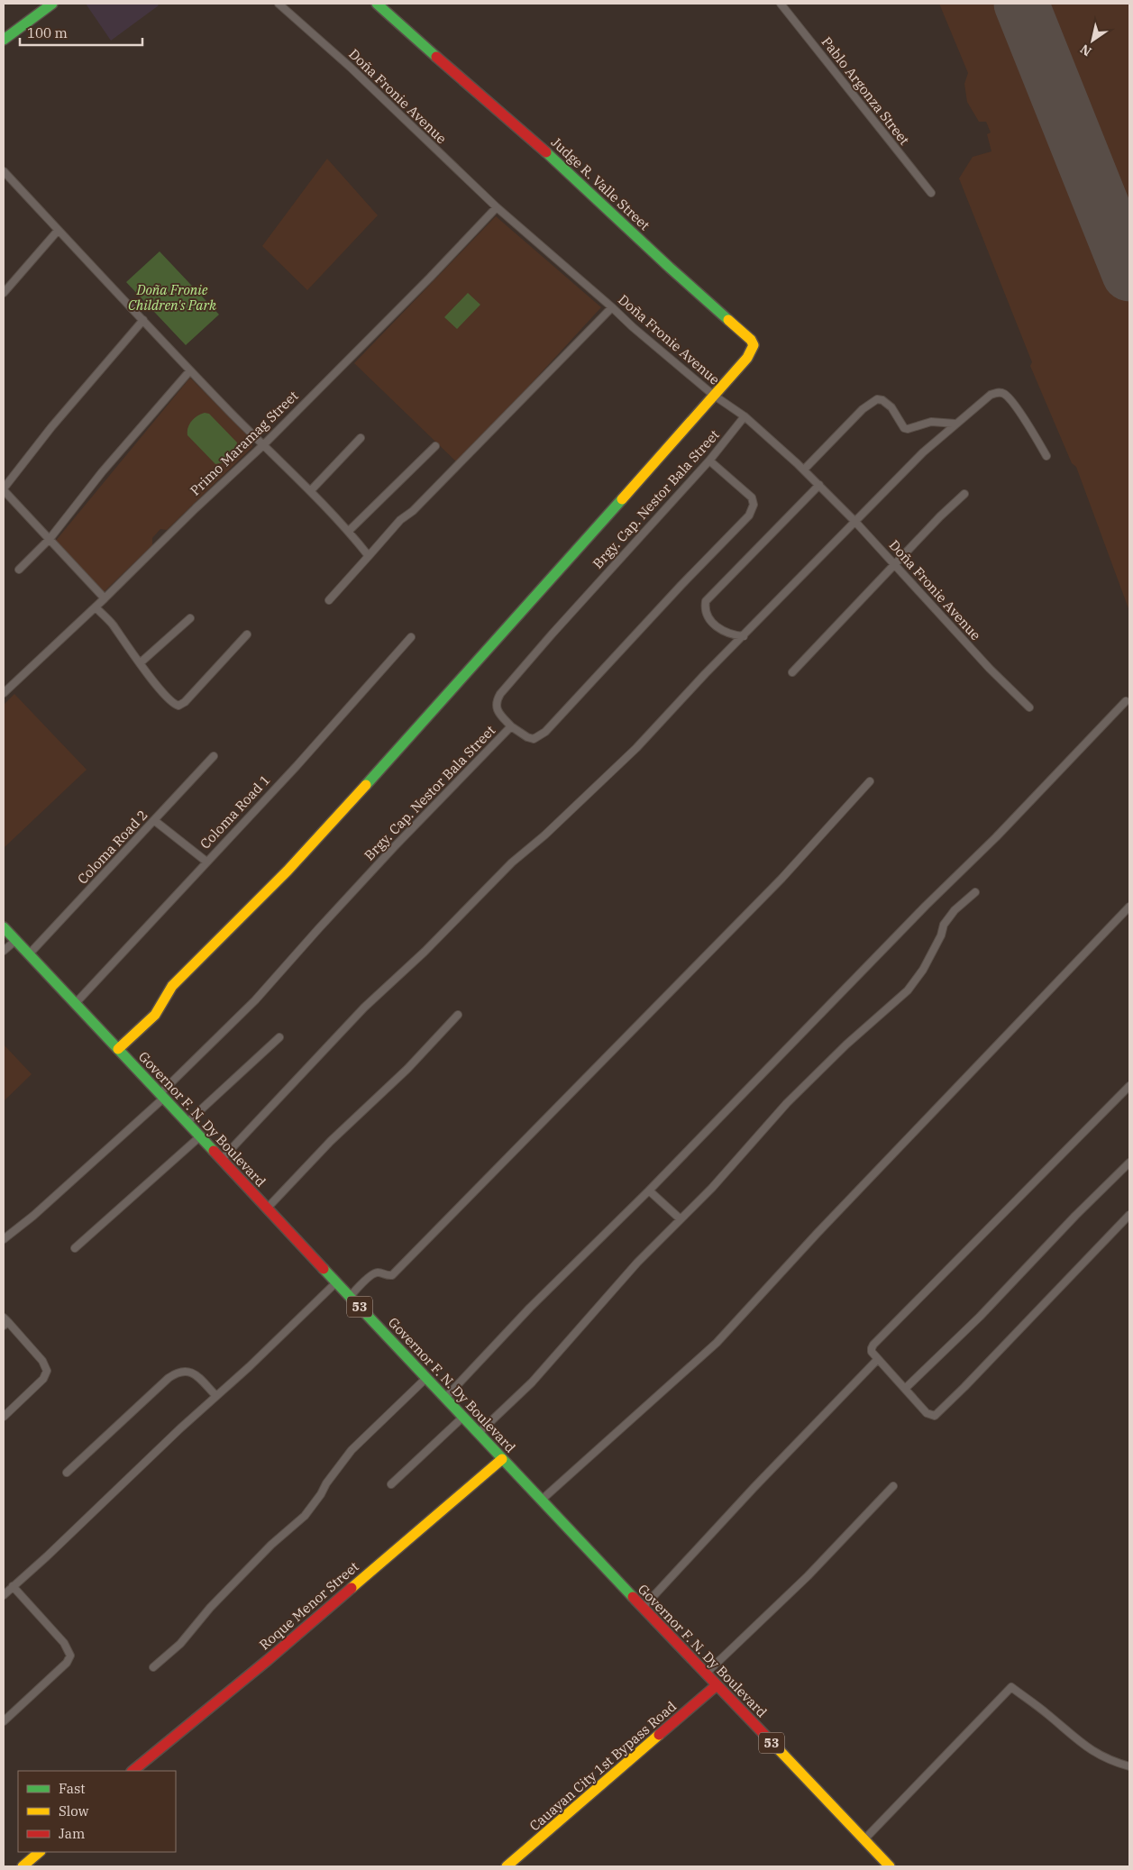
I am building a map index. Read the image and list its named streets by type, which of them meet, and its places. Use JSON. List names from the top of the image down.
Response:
{
  "streets": {
    "main road": [
      "Judge R. Valle Street",
      "Governor F. N. Dy Boulevard",
      "53",
      "Roque Menor Street",
      "Cauayan City 1st Bypass Road"
    ],
    "street": [
      "Pablo Argonza Street",
      "Doña Fronie Avenue",
      "Primo Maramag Street",
      "Brgy. Cap. Nestor Bala Street",
      "Coloma Road 1",
      "Coloma Road 2"
    ]
  },
  "crossings": [
    ["Doña Fronie Avenue", "Judge R. Valle Street"],
    ["Doña Fronie Avenue", "Primo Maramag Street"],
    ["Doña Fronie Avenue", "Brgy. Cap. Nestor Bala Street"],
    ["Judge R. Valle Street", "Governor F. N. Dy Boulevard"],
    ["Brgy. Cap. Nestor Bala Street", "Governor F. N. Dy Boulevard"],
    ["Coloma Road 1", "Governor F. N. Dy Boulevard"],
    ["Coloma Road 2", "Governor F. N. Dy Boulevard"],
    ["Governor F. N. Dy Boulevard", "53"],
    ["Governor F. N. Dy Boulevard", "Roque Menor Street"],
    ["Governor F. N. Dy Boulevard", "Cauayan City 1st Bypass Road"]
  ],
  "parks": ["Doña Fronie Children's Park"],
  "legend": ["Fast", "Slow", "Jam"],
  "scale_bar": "100 m",
  "north": "bottom left"
}
